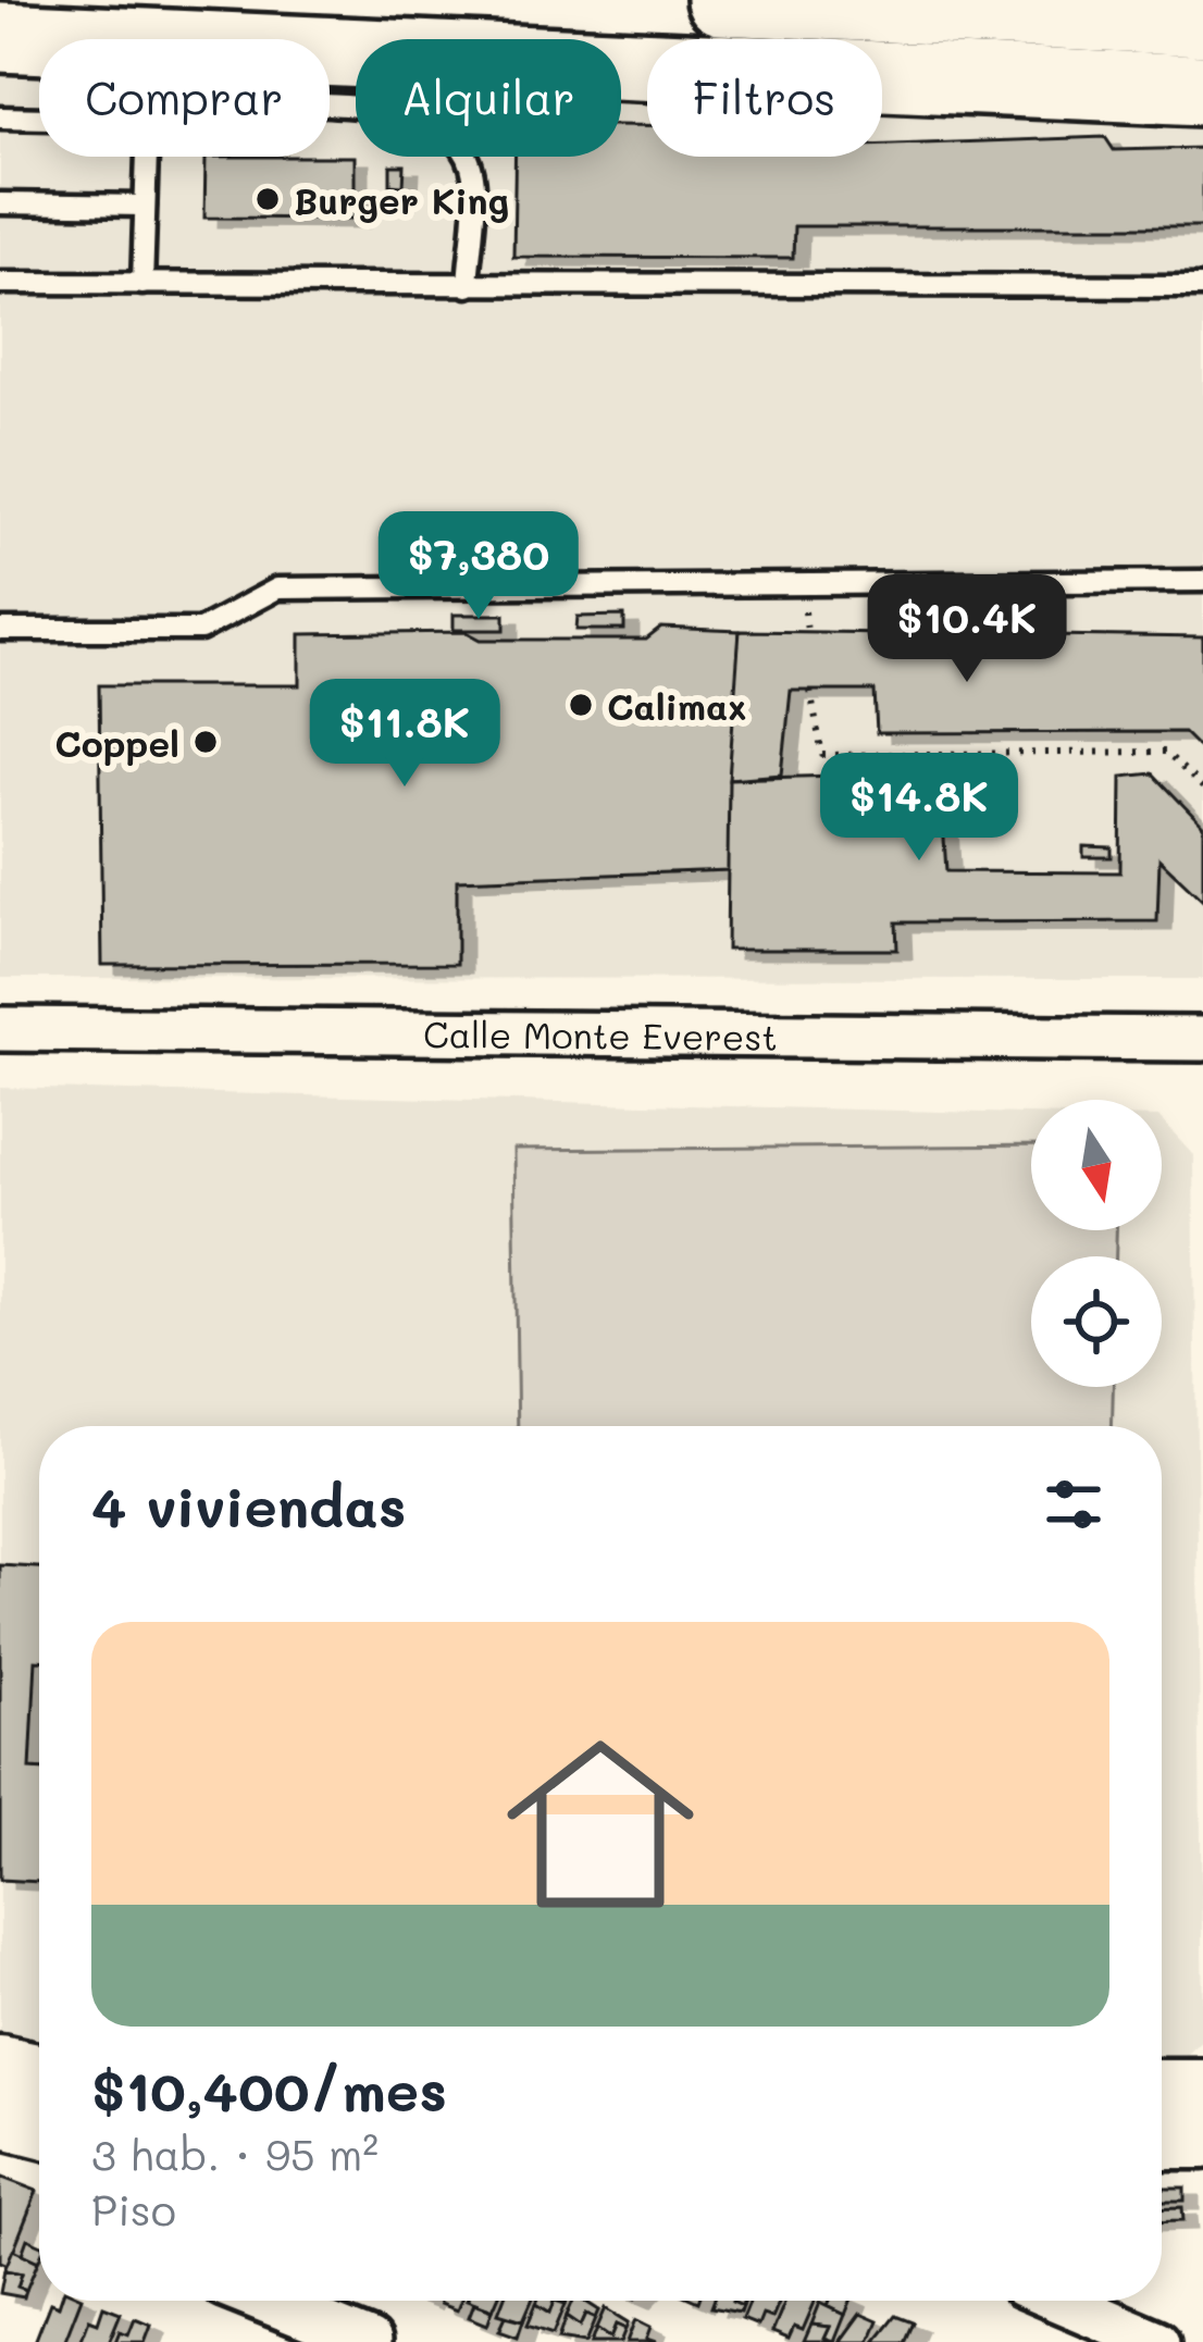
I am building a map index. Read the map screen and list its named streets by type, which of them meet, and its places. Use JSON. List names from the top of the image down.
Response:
{
  "streets": {
    "street": ["Calle Monte Everest"]
  },
  "places": ["Burger King", "Calimax", "Coppel"],
  "north": "bottom",
  "page": {
    "chip": ["Comprar", "Alquilar", "Filtros"],
    "price": [
      "$7,380",
      "$10.4K",
      "$11.8K",
      "$14.8K"
    ],
    "heading": "4 viviendas",
    "list": [
      {
        "name": "$10,400/mes",
        "note": "3 hab. · 95 m² · Piso"
      }
    ]
  }
}
